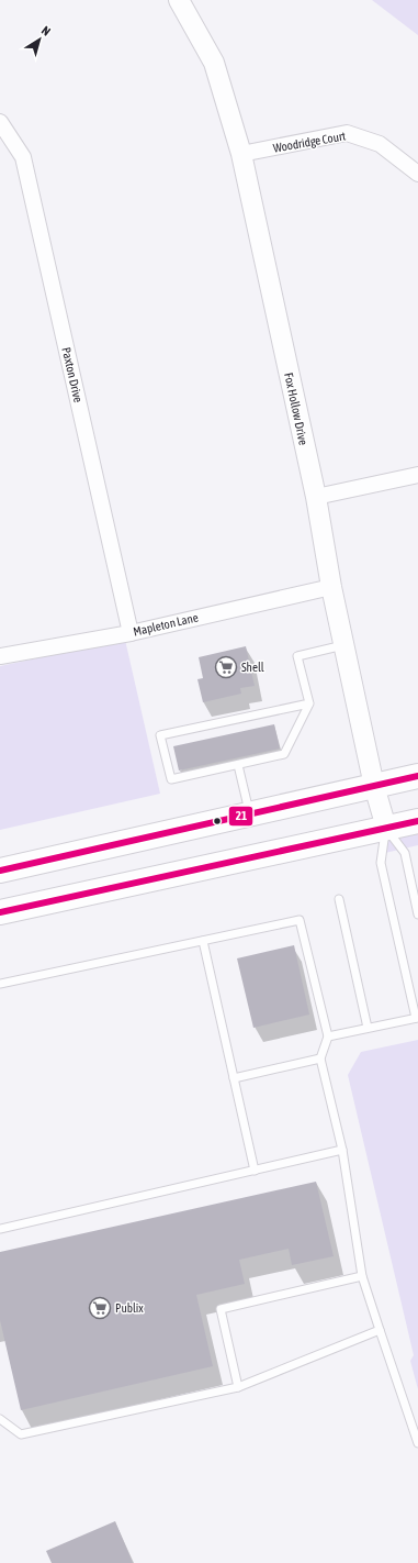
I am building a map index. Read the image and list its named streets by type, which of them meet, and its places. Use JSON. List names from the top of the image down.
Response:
{
  "streets": {
    "street": [
      "Woodridge Court",
      "Paxton Drive",
      "Fox Hollow Drive",
      "Mapleton Lane"
    ]
  },
  "crossings": [
    ["Woodridge Court", "Fox Hollow Drive"],
    ["Paxton Drive", "Mapleton Lane"],
    ["Fox Hollow Drive", "Mapleton Lane"]
  ],
  "places": {
    "supermarket": ["Shell", "Publix"]
  },
  "lines": ["transit line 21"],
  "north": "top right"
}
